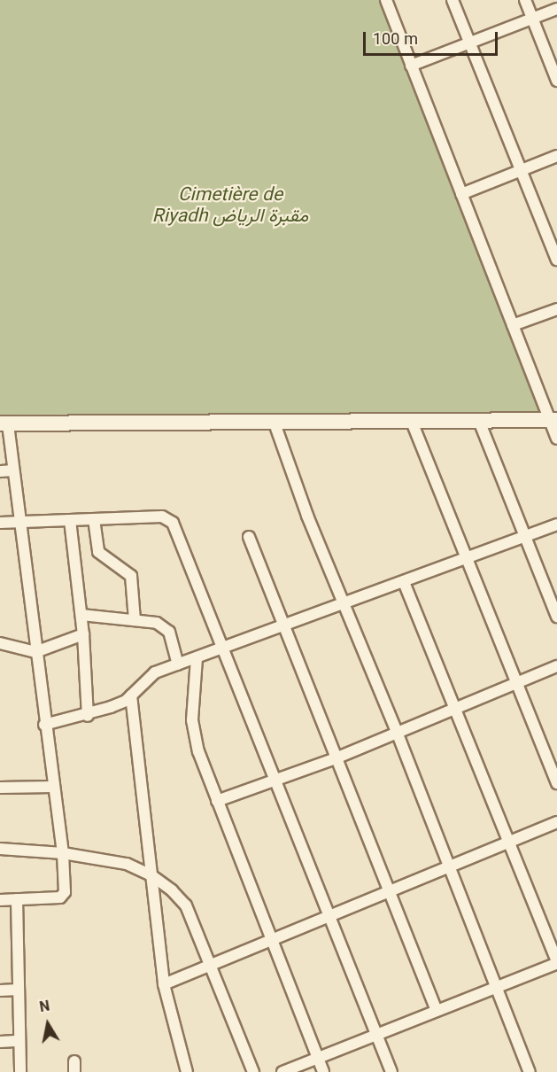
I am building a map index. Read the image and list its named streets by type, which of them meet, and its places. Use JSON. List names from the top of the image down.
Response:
{
  "parks": ["Cimetière de Riyadh مقبرة الرياض"],
  "scale_bar": "100 m",
  "north": "top"
}
